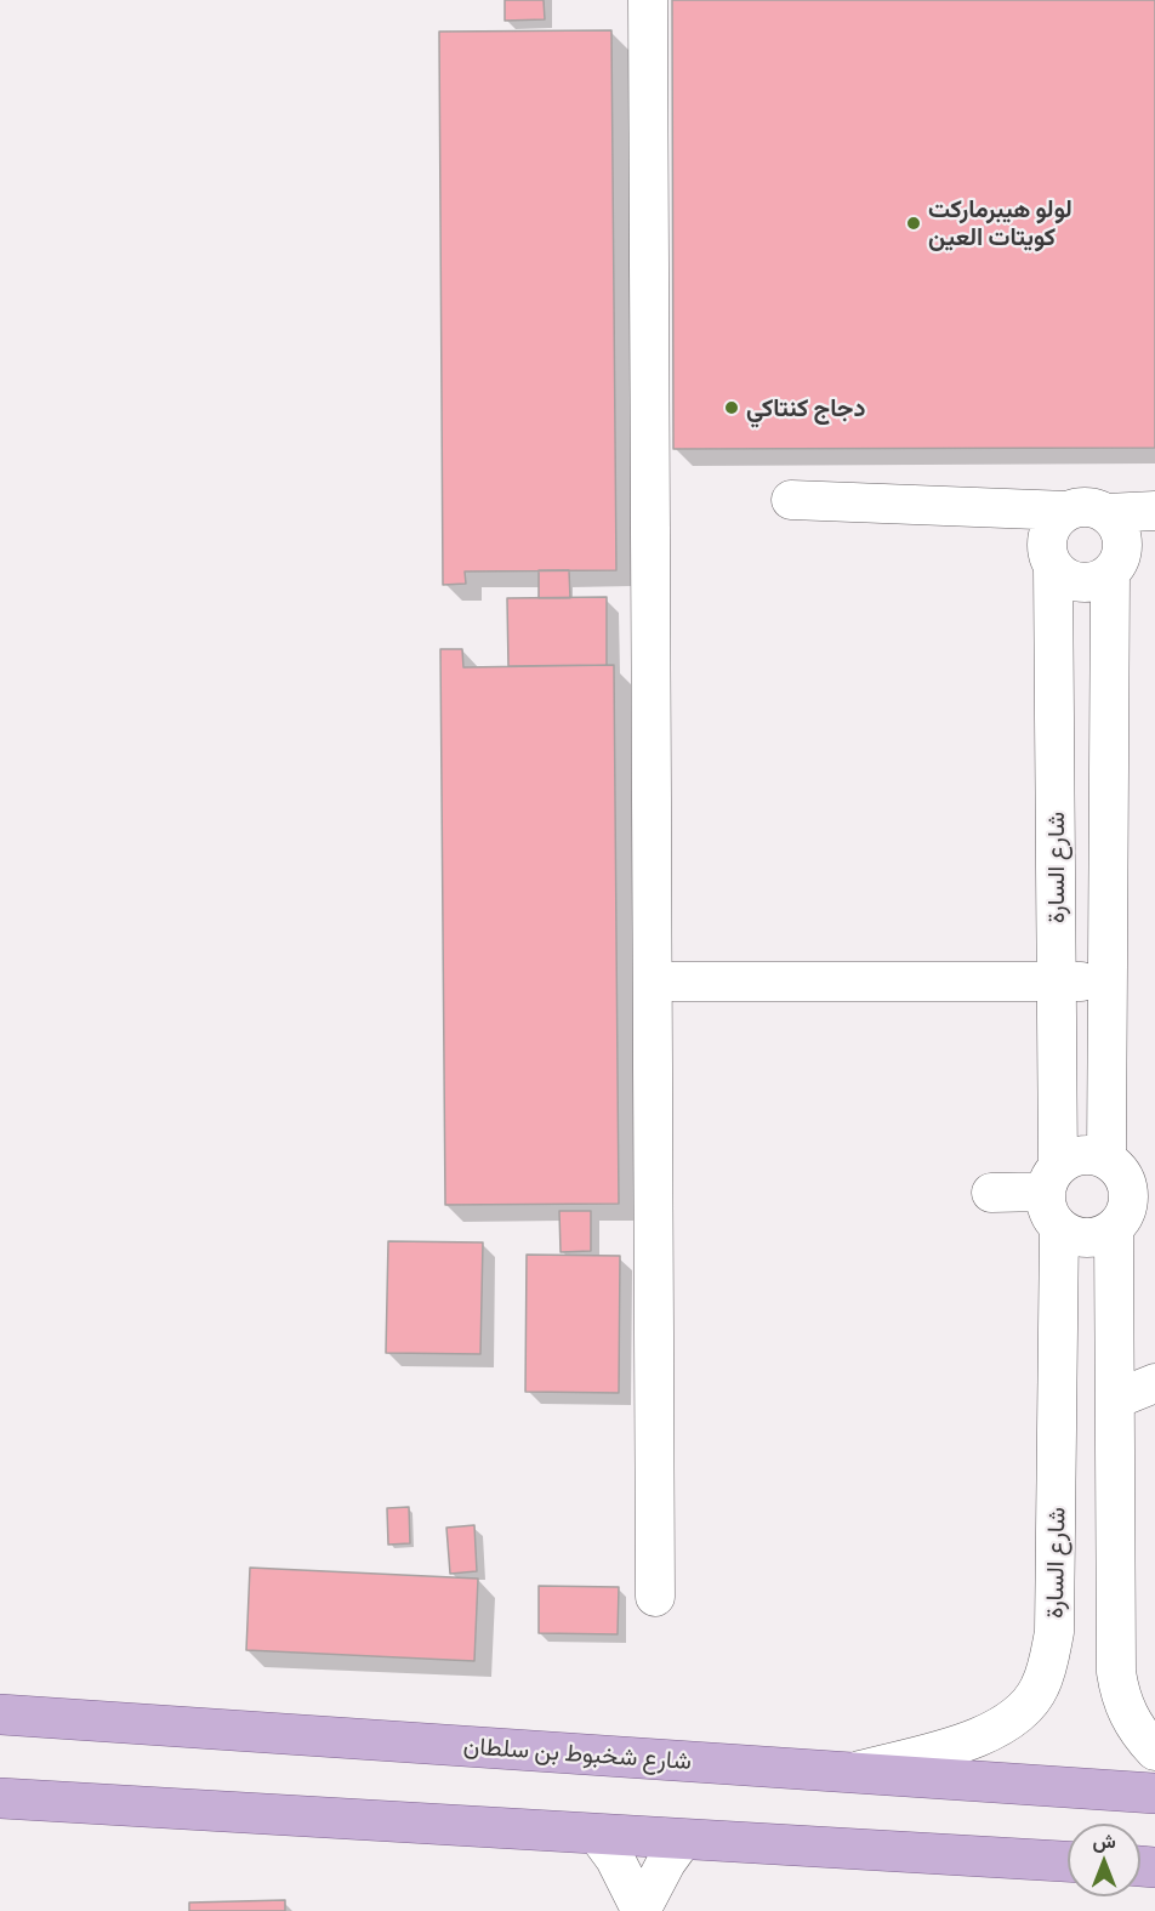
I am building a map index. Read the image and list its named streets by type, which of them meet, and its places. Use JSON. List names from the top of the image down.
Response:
{
  "streets": {
    "main road": ["شارع شخبوط بن سلطان"],
    "lane": ["شارع السارة"]
  },
  "crossings": [
    ["شارع السارة", "شارع شخبوط بن سلطان"]
  ],
  "places": ["لولو هيبرماركت كويتات العين", "دجاج كنتاكي"],
  "north": "top"
}
